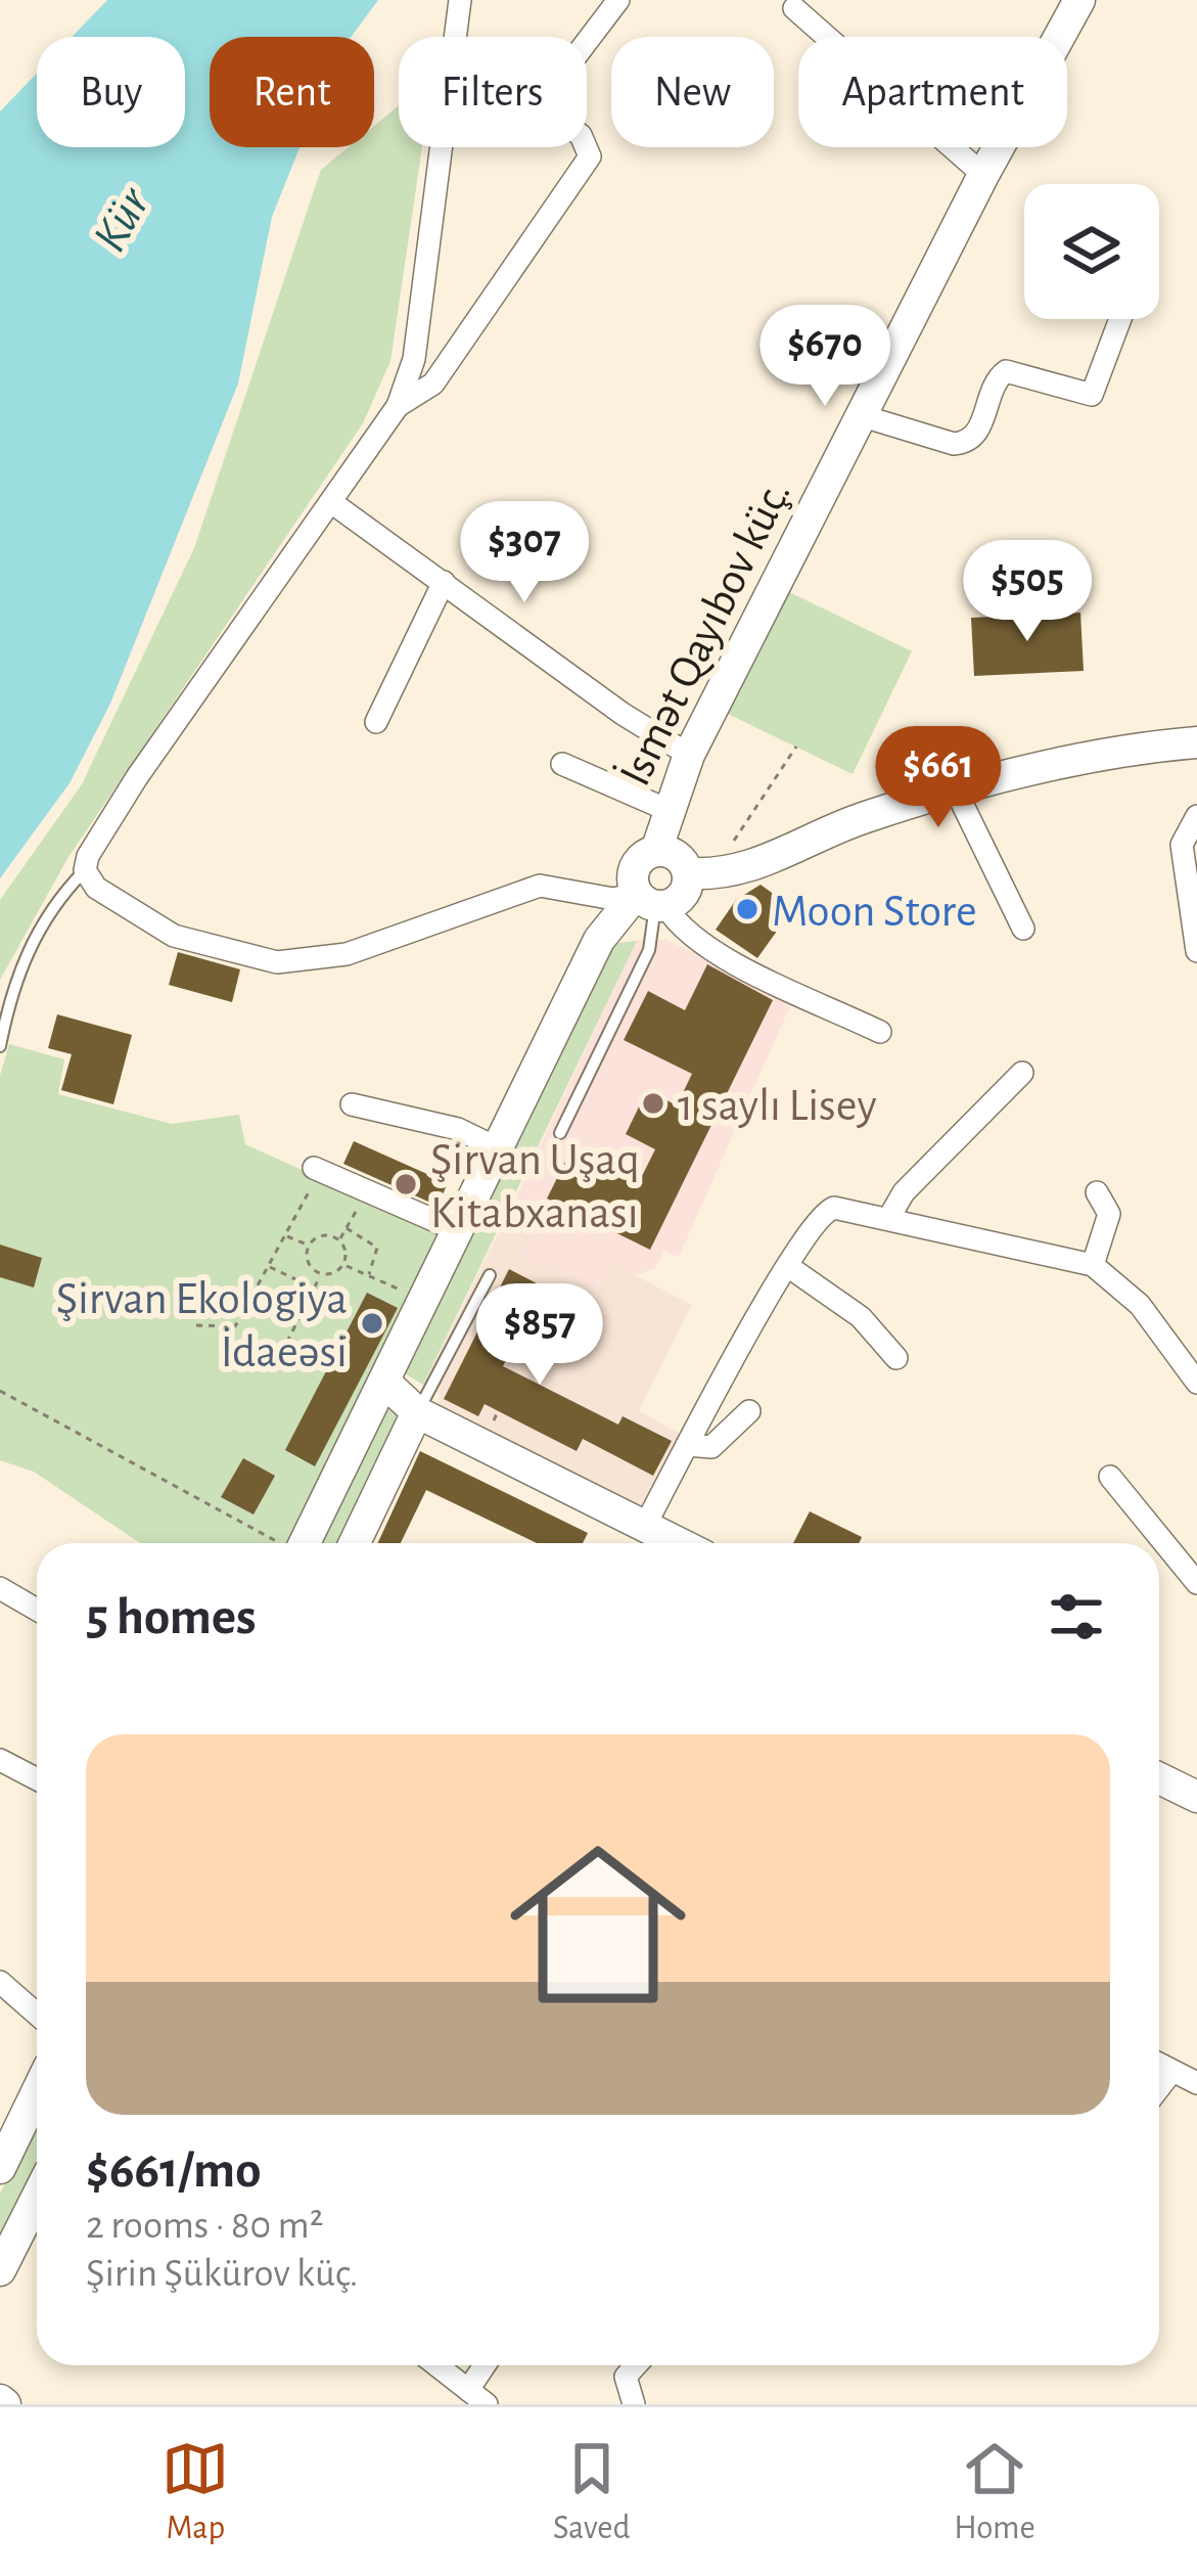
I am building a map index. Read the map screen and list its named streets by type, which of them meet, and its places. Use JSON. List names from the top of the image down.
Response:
{
  "streets": {
    "street": ["İsmət Qayıbov küç."]
  },
  "water": ["Kür"],
  "places": [
    "Moon Store",
    "1 saylı Lisey",
    "Şirvan Uşaq Kitabxanası",
    "Şirvan Ekologiya İdaeəsi"
  ],
  "page": {
    "chip": [
      "Buy",
      "Rent",
      "Filters",
      "New",
      "Apartment"
    ],
    "price": [
      "$670",
      "$307",
      "$505",
      "$661",
      "$857"
    ],
    "heading": "5 homes",
    "list": [
      {
        "name": "$661/mo",
        "note": "2 rooms · 80 m² · Şirin Şükürov küç."
      }
    ],
    "tabs": ["Map", "Saved", "Home"]
  }
}
